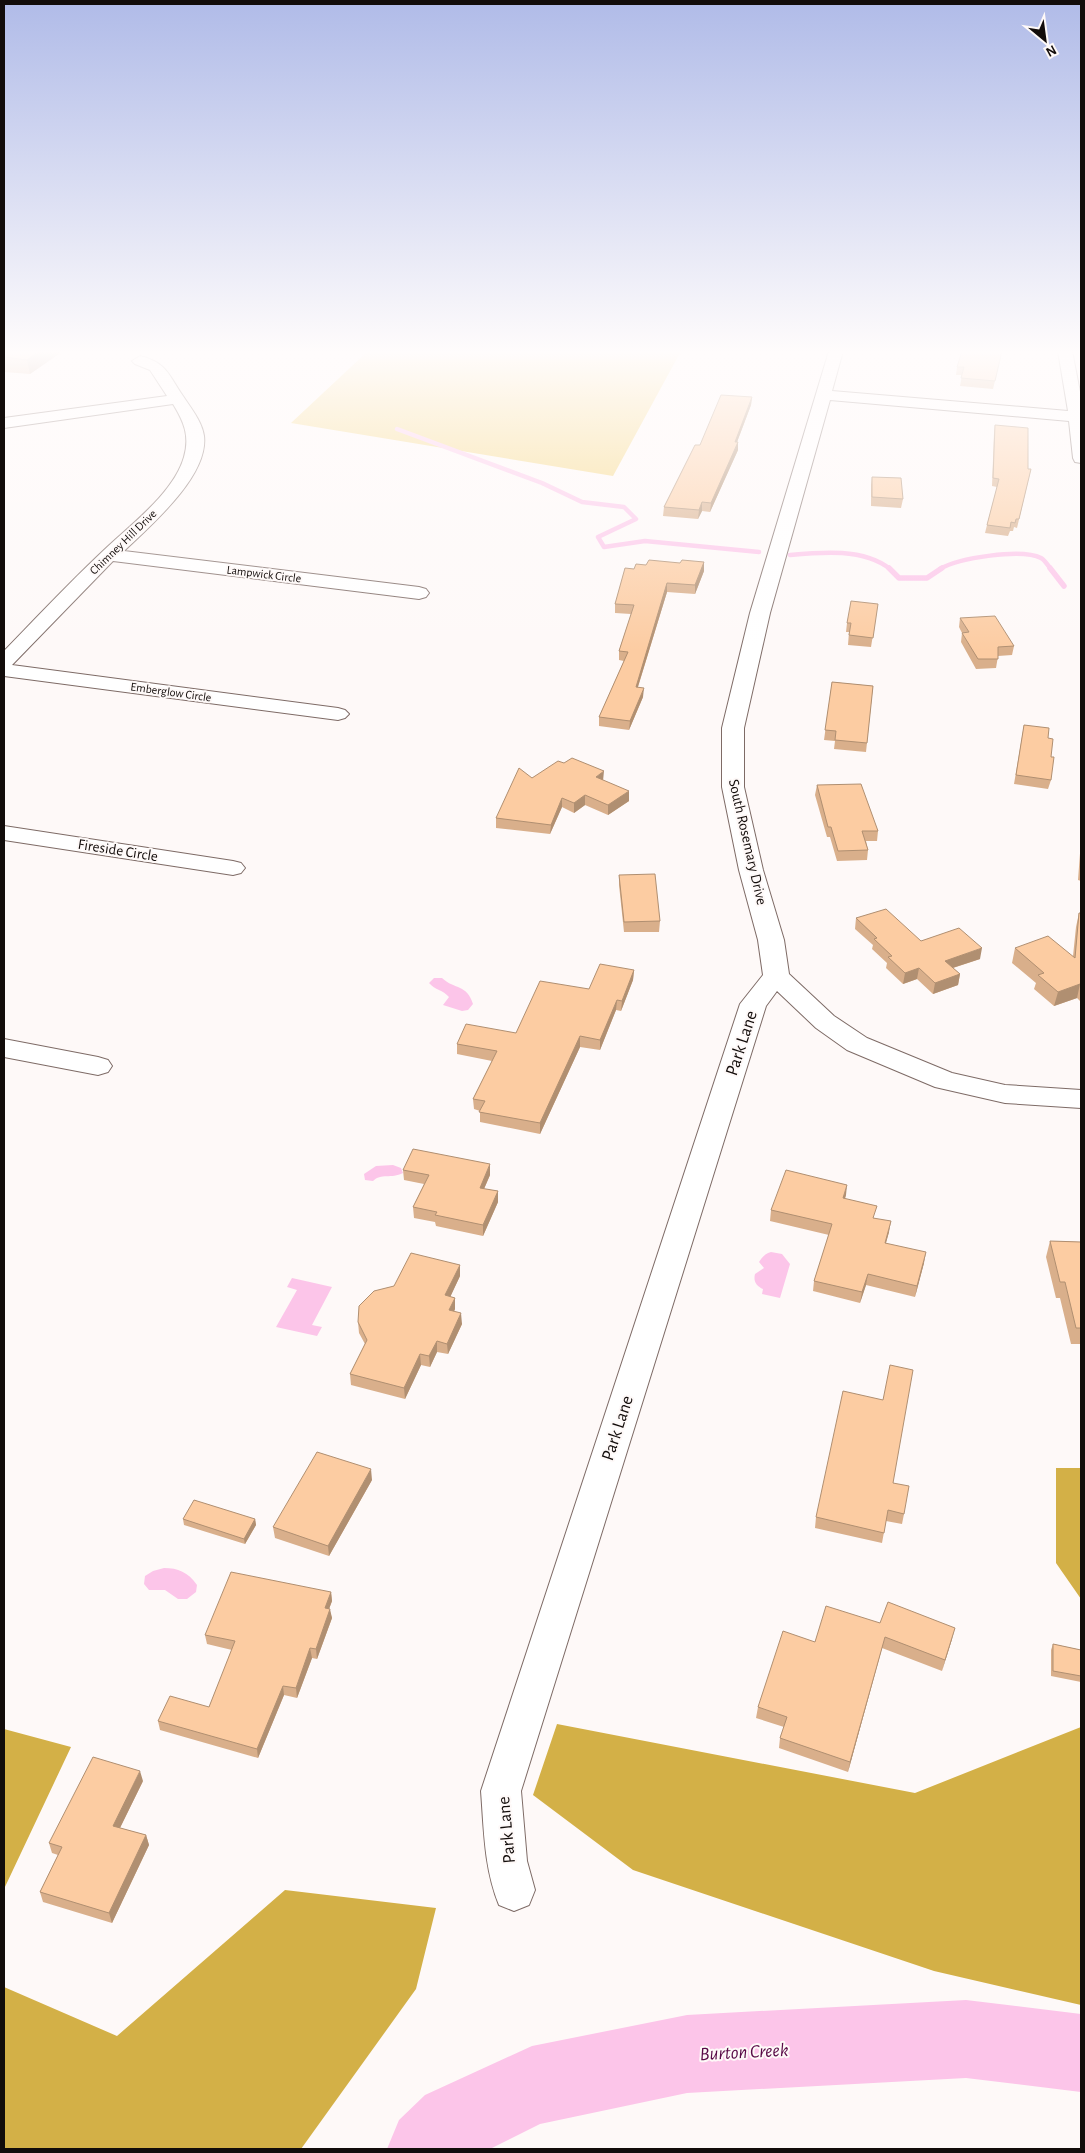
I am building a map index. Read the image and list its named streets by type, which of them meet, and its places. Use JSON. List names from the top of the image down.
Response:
{
  "streets": {
    "street": [
      "Chimney Hill Drive",
      "Lampwick Circle",
      "Emberglow Circle",
      "South Rosemary Drive",
      "Fireside Circle",
      "Park Lane"
    ]
  },
  "crossings": [
    ["Chimney Hill Drive", "Lampwick Circle"],
    ["South Rosemary Drive", "Park Lane"]
  ],
  "water": ["Burton Creek"],
  "north": "bottom right"
}
